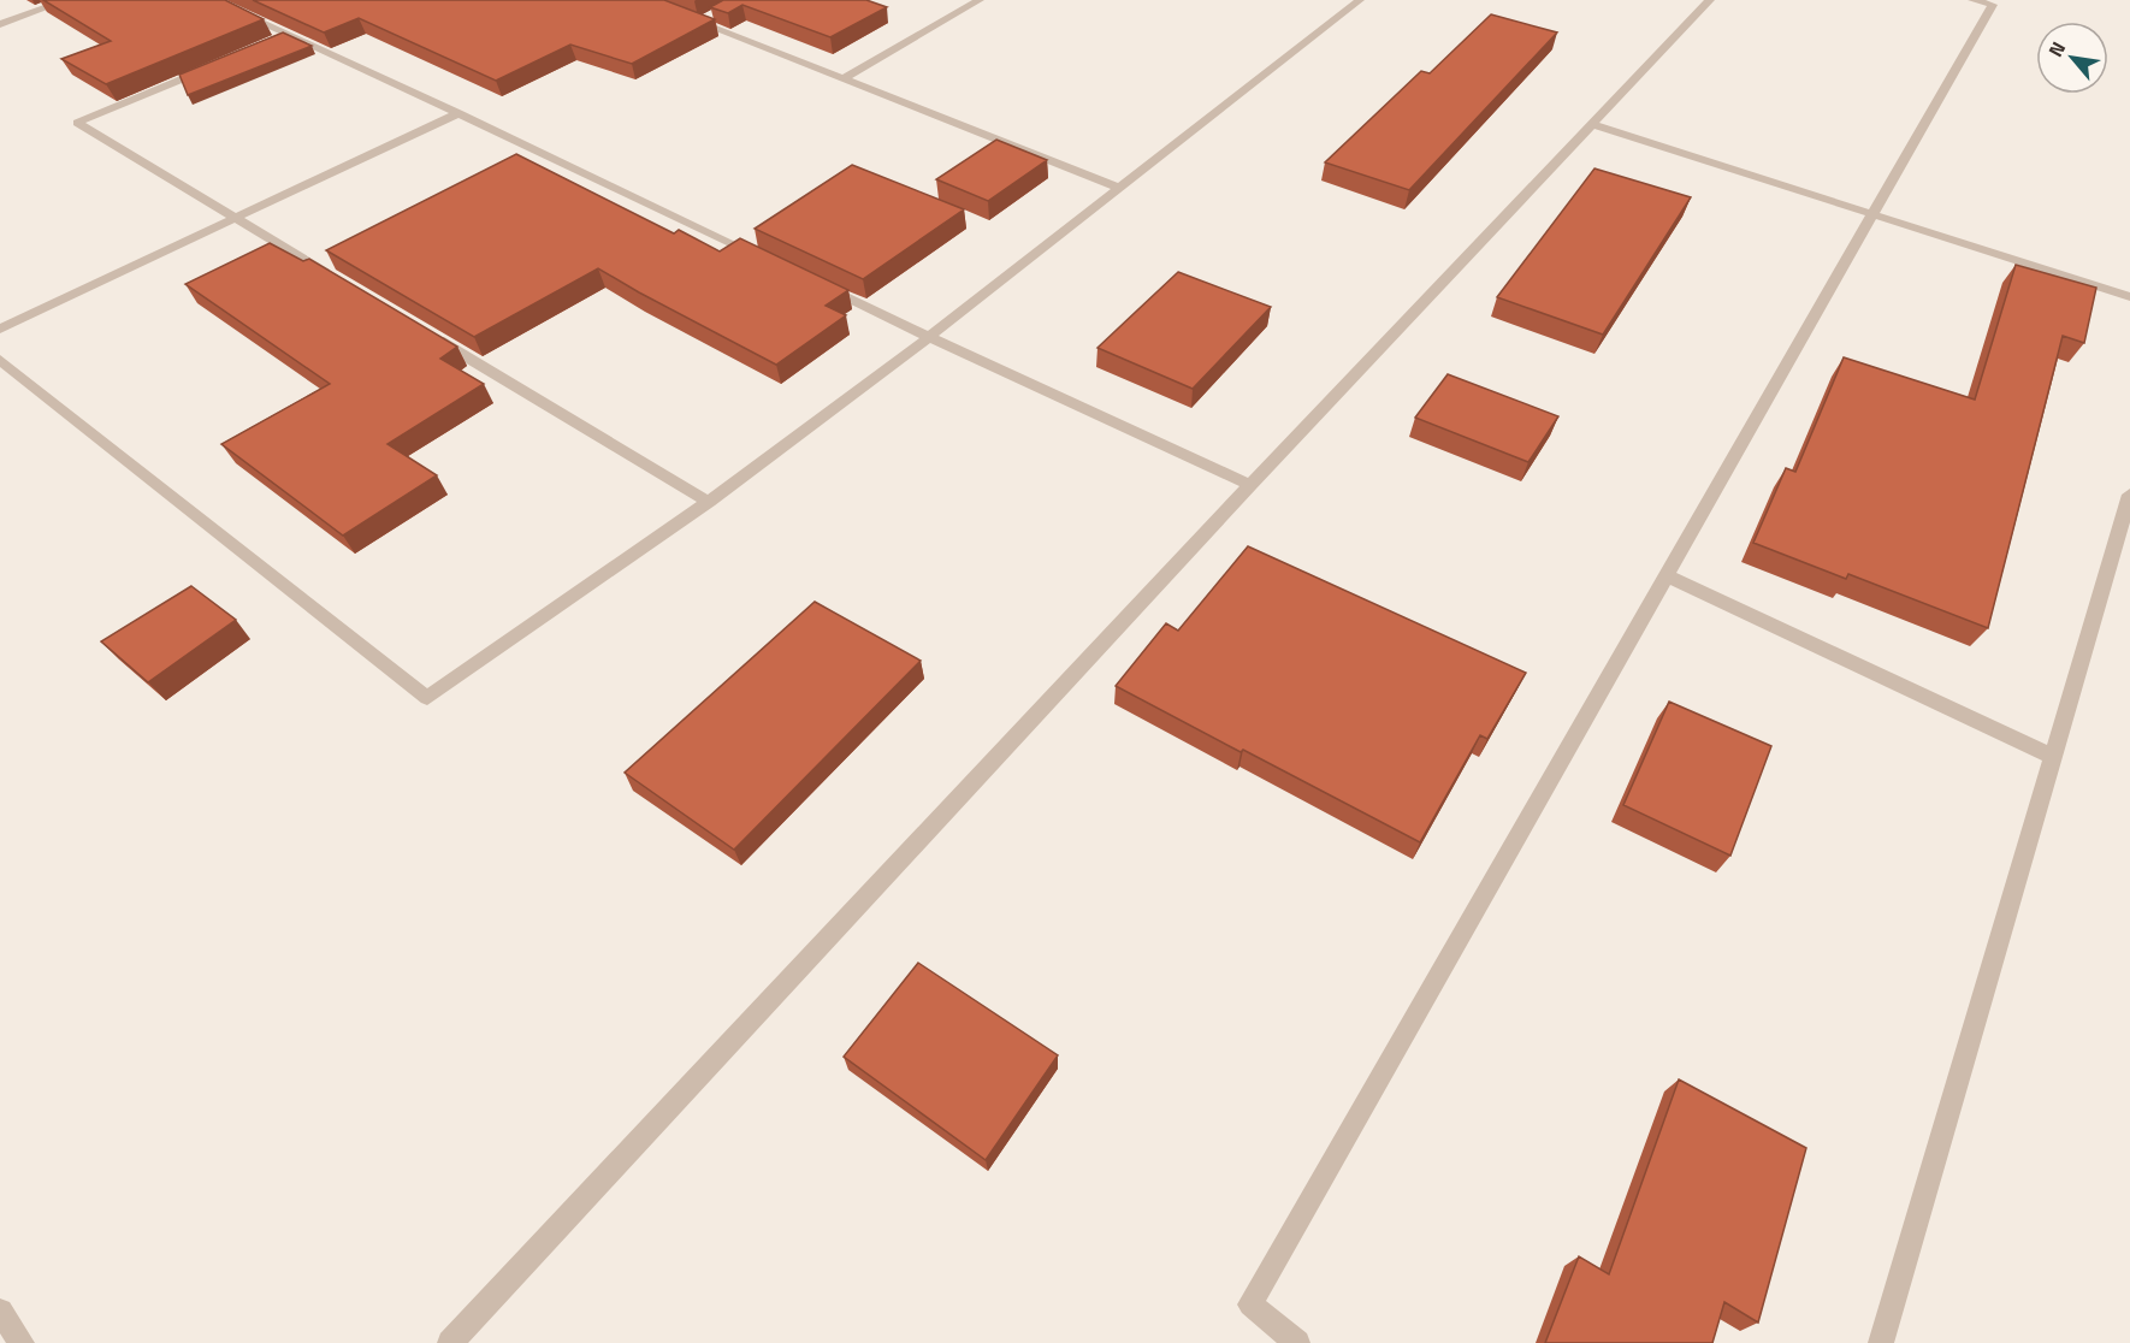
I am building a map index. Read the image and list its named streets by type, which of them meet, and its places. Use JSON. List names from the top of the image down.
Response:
{
  "north": "top left"
}
